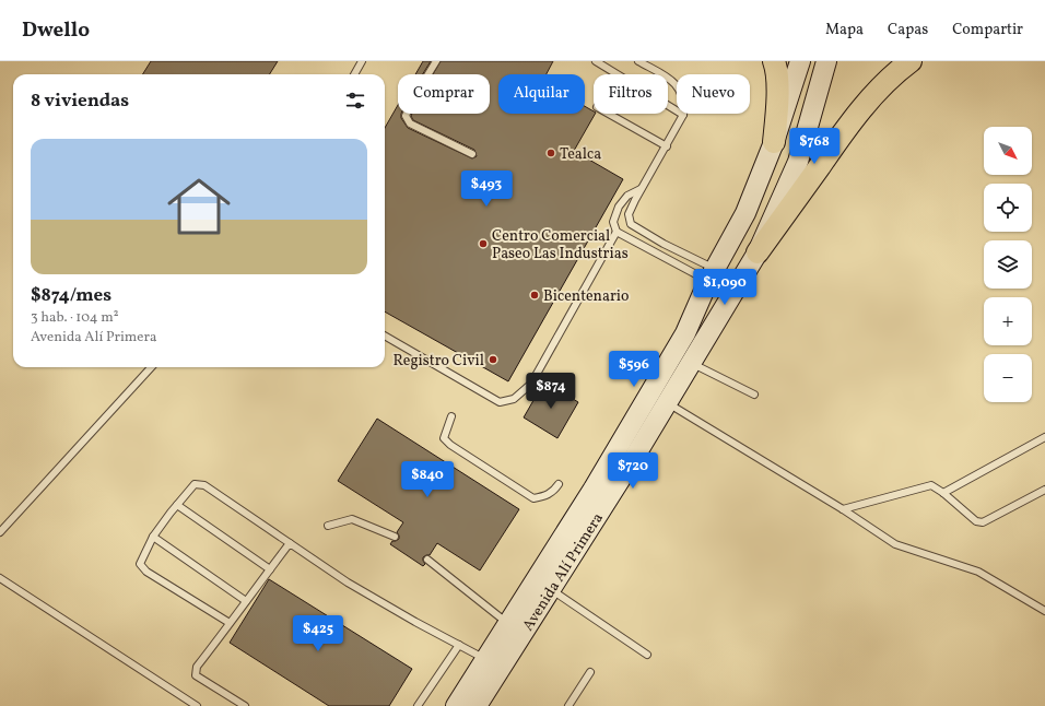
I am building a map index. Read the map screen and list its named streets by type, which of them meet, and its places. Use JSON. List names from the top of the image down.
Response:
{
  "streets": {
    "main road": ["Avenida Alí Primera"]
  },
  "places": [
    "Tealca",
    "Centro Comercial Paseo Las Industrias",
    "Bicentenario",
    "Registro Civil"
  ],
  "north": "bottom right",
  "page": {
    "header": "Dwello",
    "nav": ["Mapa", "Capas", "Compartir"],
    "chip": [
      "Comprar",
      "Alquilar",
      "Filtros",
      "Nuevo"
    ],
    "heading": "8 viviendas",
    "map_buttons": ["+", "−"],
    "list": [
      {
        "name": "$874/mes",
        "note": "3 hab. · 104 m² · Avenida Alí Primera"
      }
    ],
    "price": [
      "$768",
      "$493",
      "$1,090",
      "$596",
      "$874",
      "$720",
      "$840",
      "$425"
    ]
  }
}
